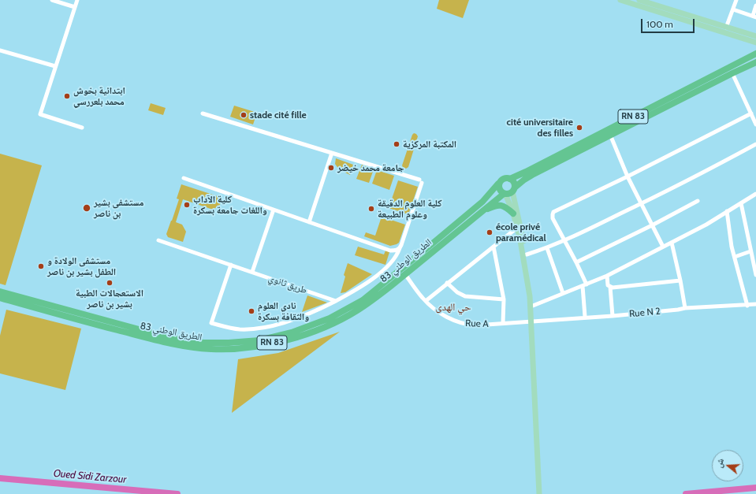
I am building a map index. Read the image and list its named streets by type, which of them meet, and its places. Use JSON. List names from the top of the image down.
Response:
{
  "streets": {
    "highway": ["RN 83", "الطريق الوطني 83"],
    "street": ["طريق ثانوي", "Rue N 2", "Rue A"]
  },
  "crossings": [
    ["RN 83", "الطريق الوطني 83"],
    ["الطريق الوطني 83", "Rue A"],
    ["Rue N 2", "Rue A"]
  ],
  "districts": ["حي الهدى"],
  "water": ["Oued Sidi Zarzour"],
  "places": [
    "ابتدائية بخوش محمد بلعررسي",
    "stade cité fille",
    "cité universitaire des filles",
    "المكتبة المركزية",
    "جامعة محمد خيضر",
    "كلية الآداب واللغات جامعة بسكرة",
    "مستشفى بشير بن ناصر",
    "كلية العلوم الدقيقة وعلوم الطبيعة",
    "école privé paramédical",
    "مستشفى الولادة و الطفل بشير بن ناصر",
    "الاستعجالات الطبية بشير بن ناصر",
    "نادي العلوم والثقافة بسكرة"
  ],
  "scale_bar": "100 m",
  "north": "left"
}
